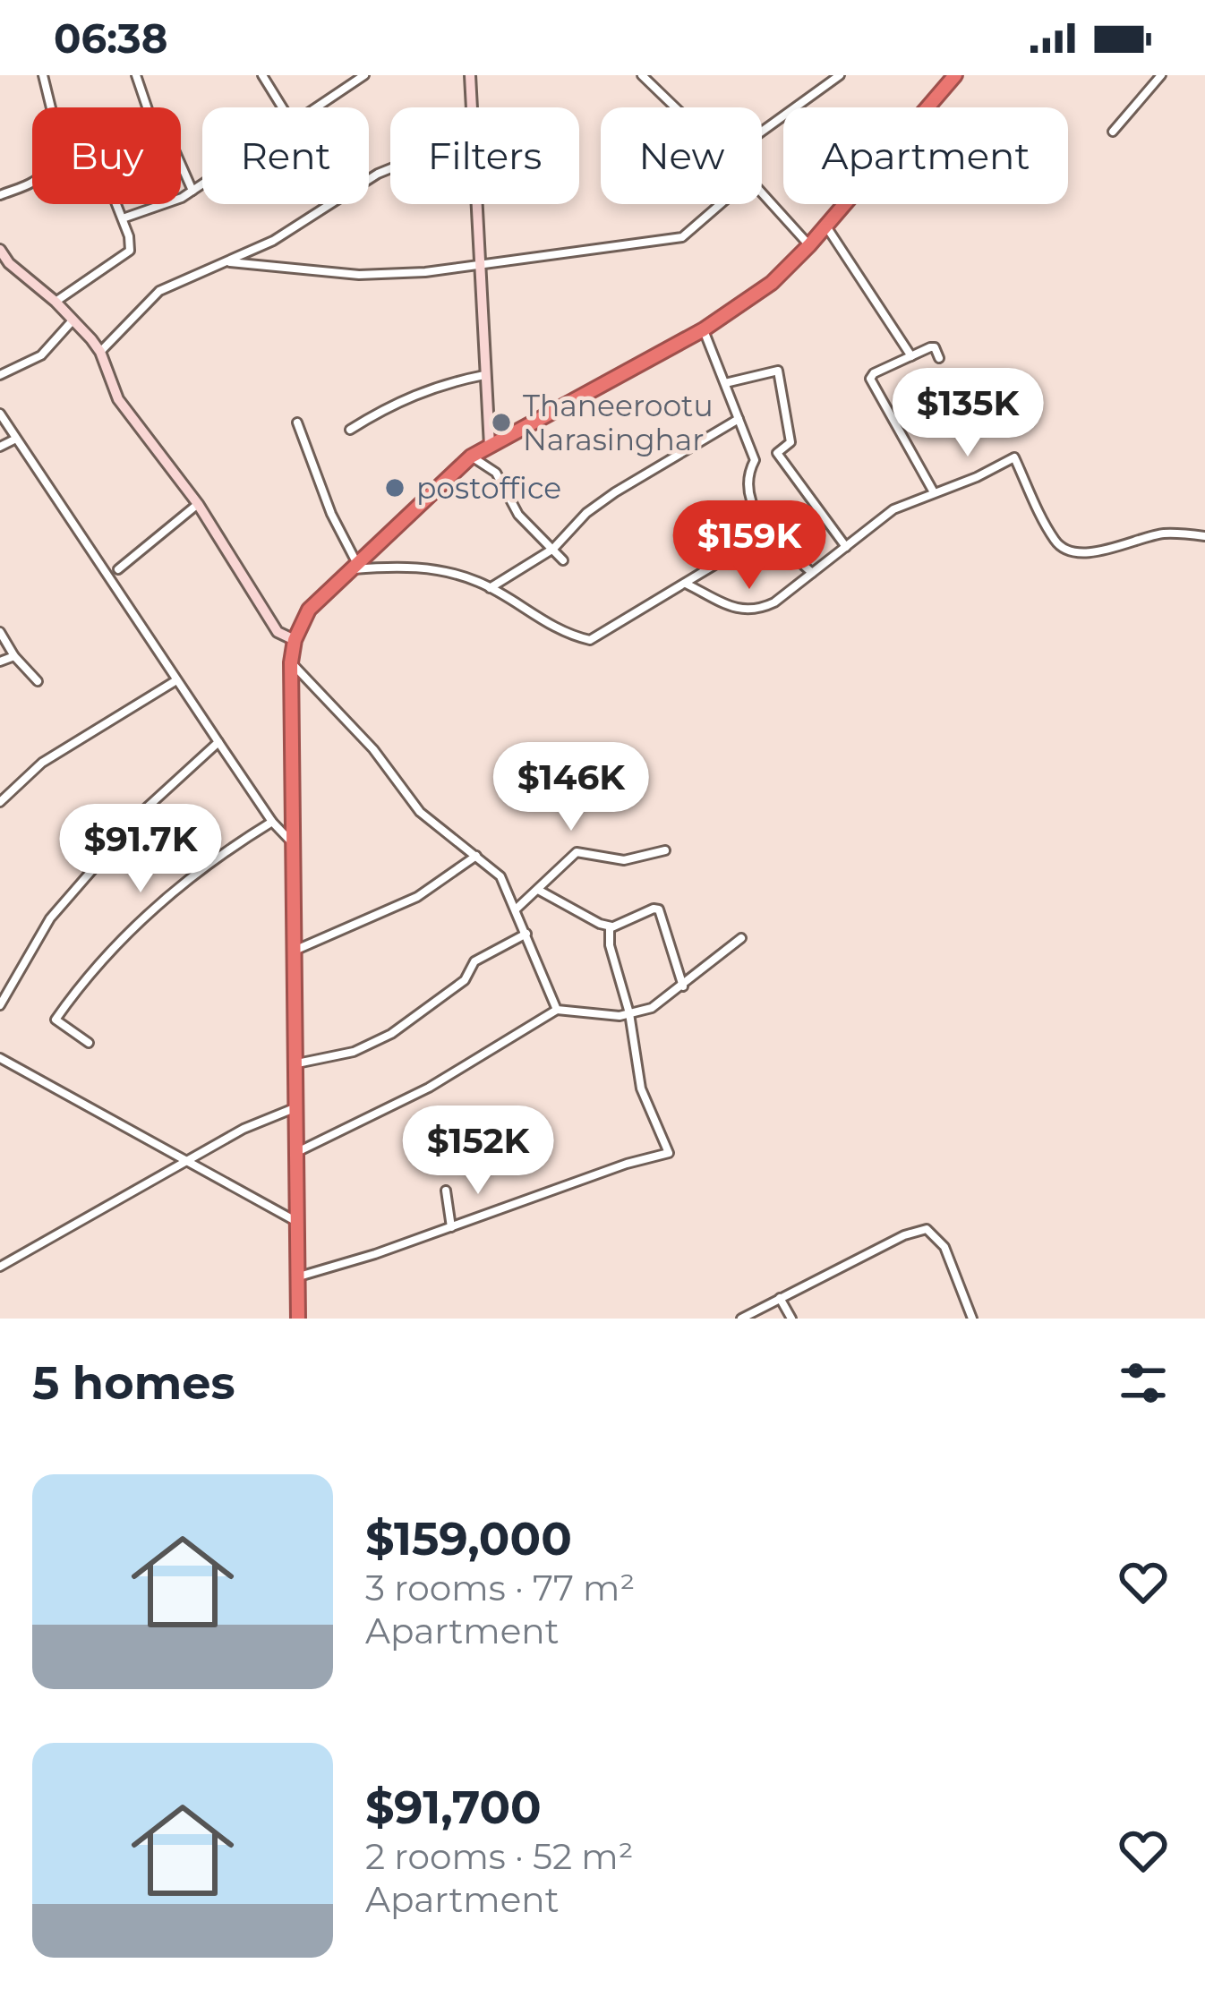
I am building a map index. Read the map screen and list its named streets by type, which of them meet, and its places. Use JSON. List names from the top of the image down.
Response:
{
  "places": ["Thaneerootu Narasinghar", "postoffice"],
  "page": {
    "status": "06:38",
    "chip": [
      "Buy",
      "Rent",
      "Filters",
      "New",
      "Apartment"
    ],
    "price": [
      "$135K",
      "$159K",
      "$146K",
      "$91.7K",
      "$152K"
    ],
    "heading": "5 homes",
    "list": [
      {
        "name": "$159,000",
        "note": "3 rooms · 77 m² · Apartment"
      },
      {
        "name": "$91,700",
        "note": "2 rooms · 52 m² · Apartment"
      }
    ]
  }
}
